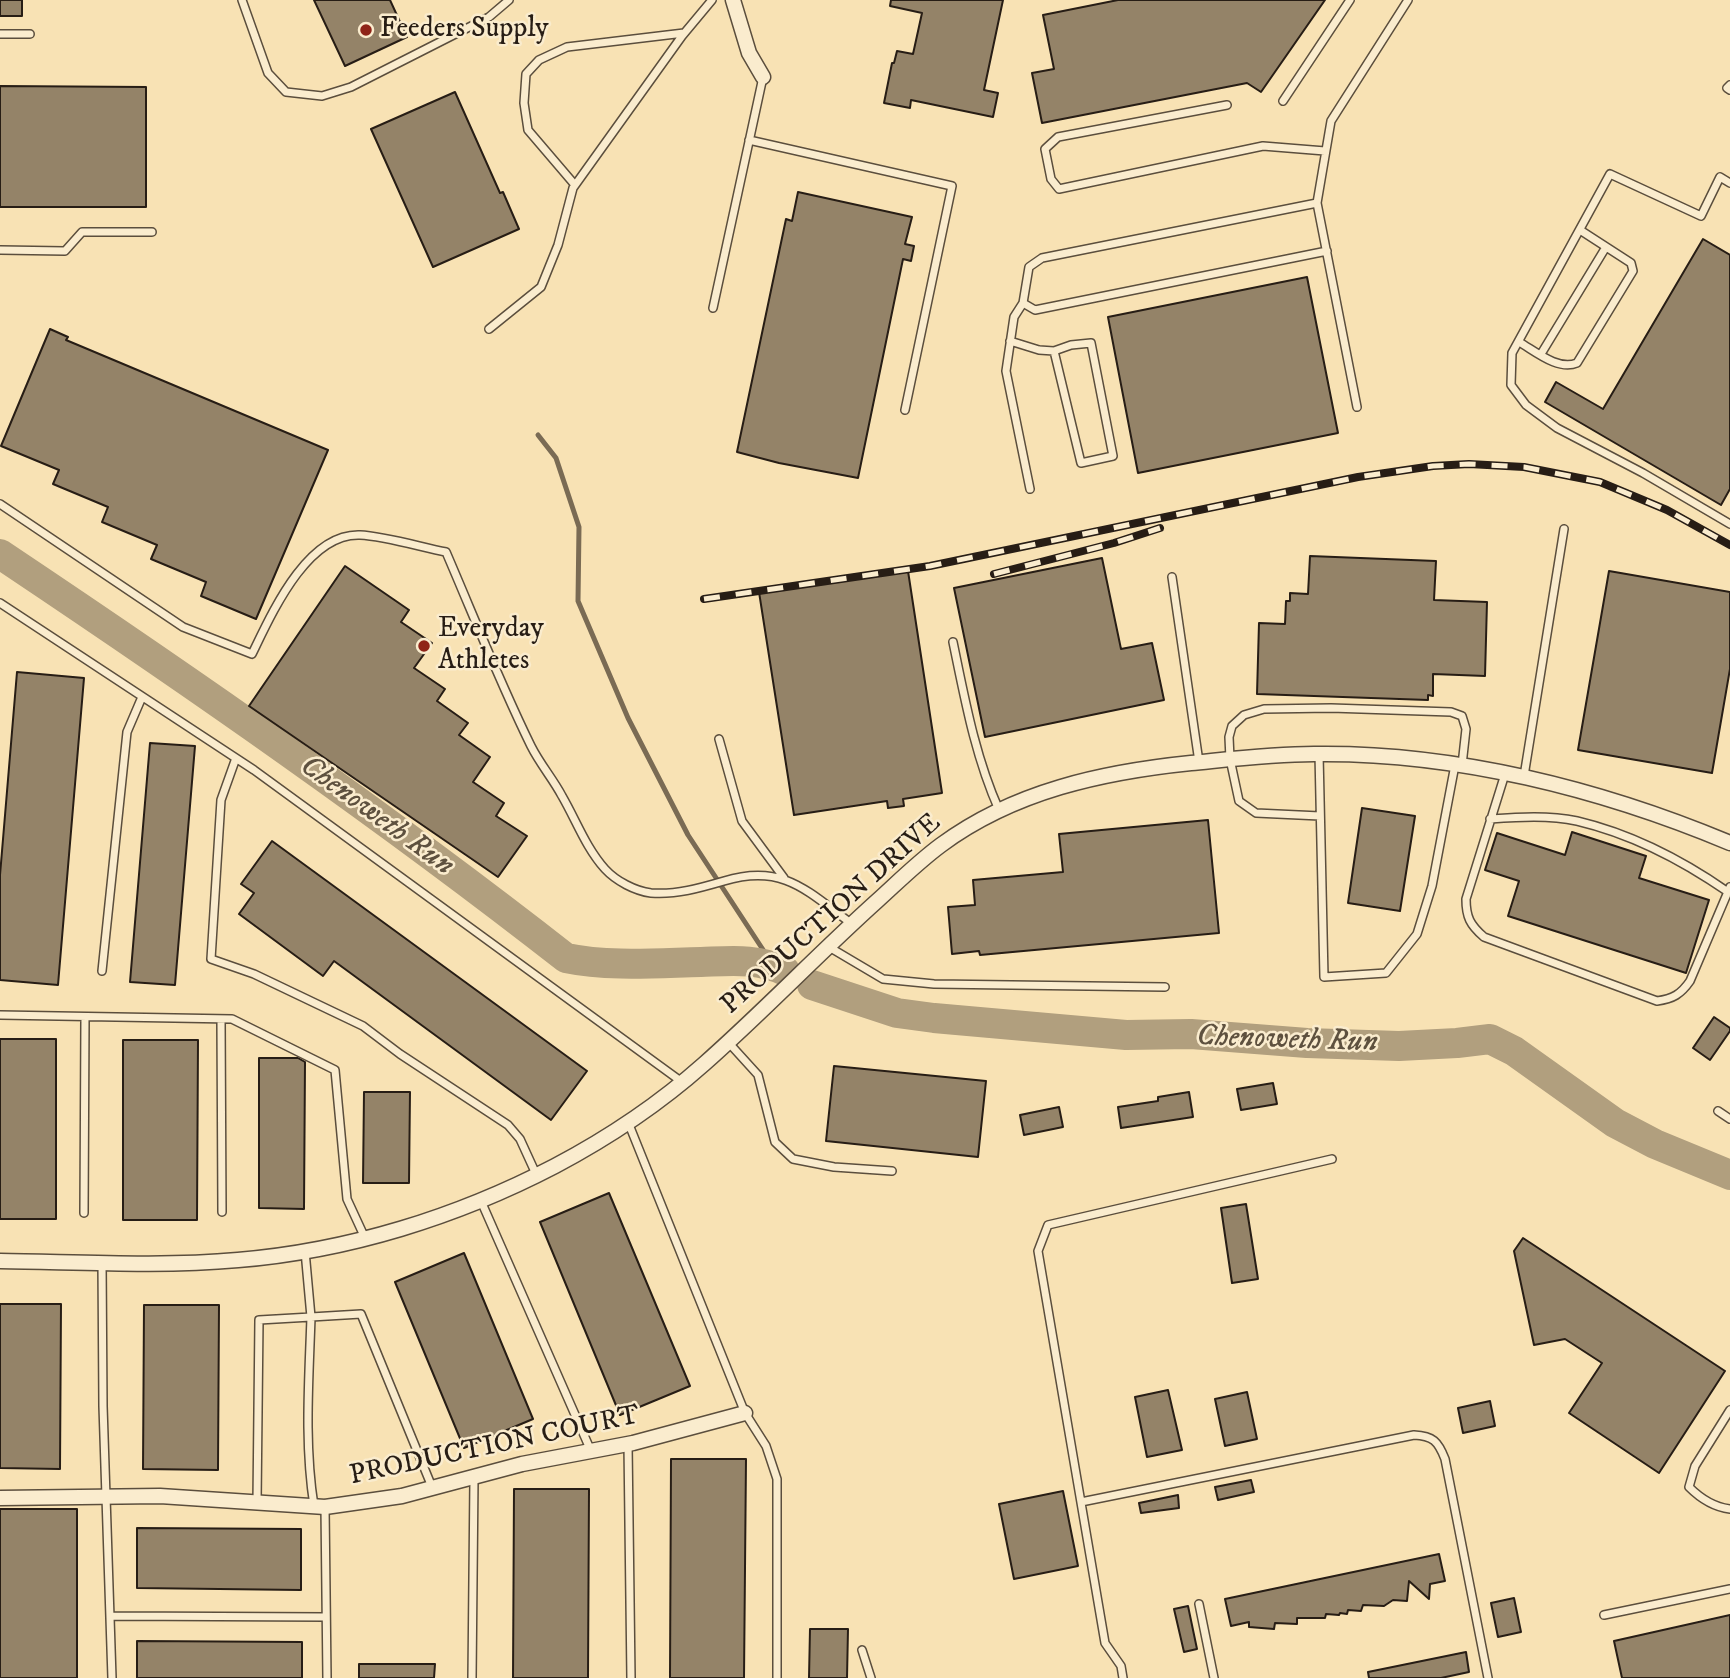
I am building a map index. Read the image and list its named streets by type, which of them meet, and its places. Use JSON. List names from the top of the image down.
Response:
{
  "streets": {
    "street": ["PRODUCTION DRIVE", "PRODUCTION COURT"]
  },
  "water": ["Chenoweth Run"],
  "places": ["Feeders Supply", "Everyday Athletes"]
}
